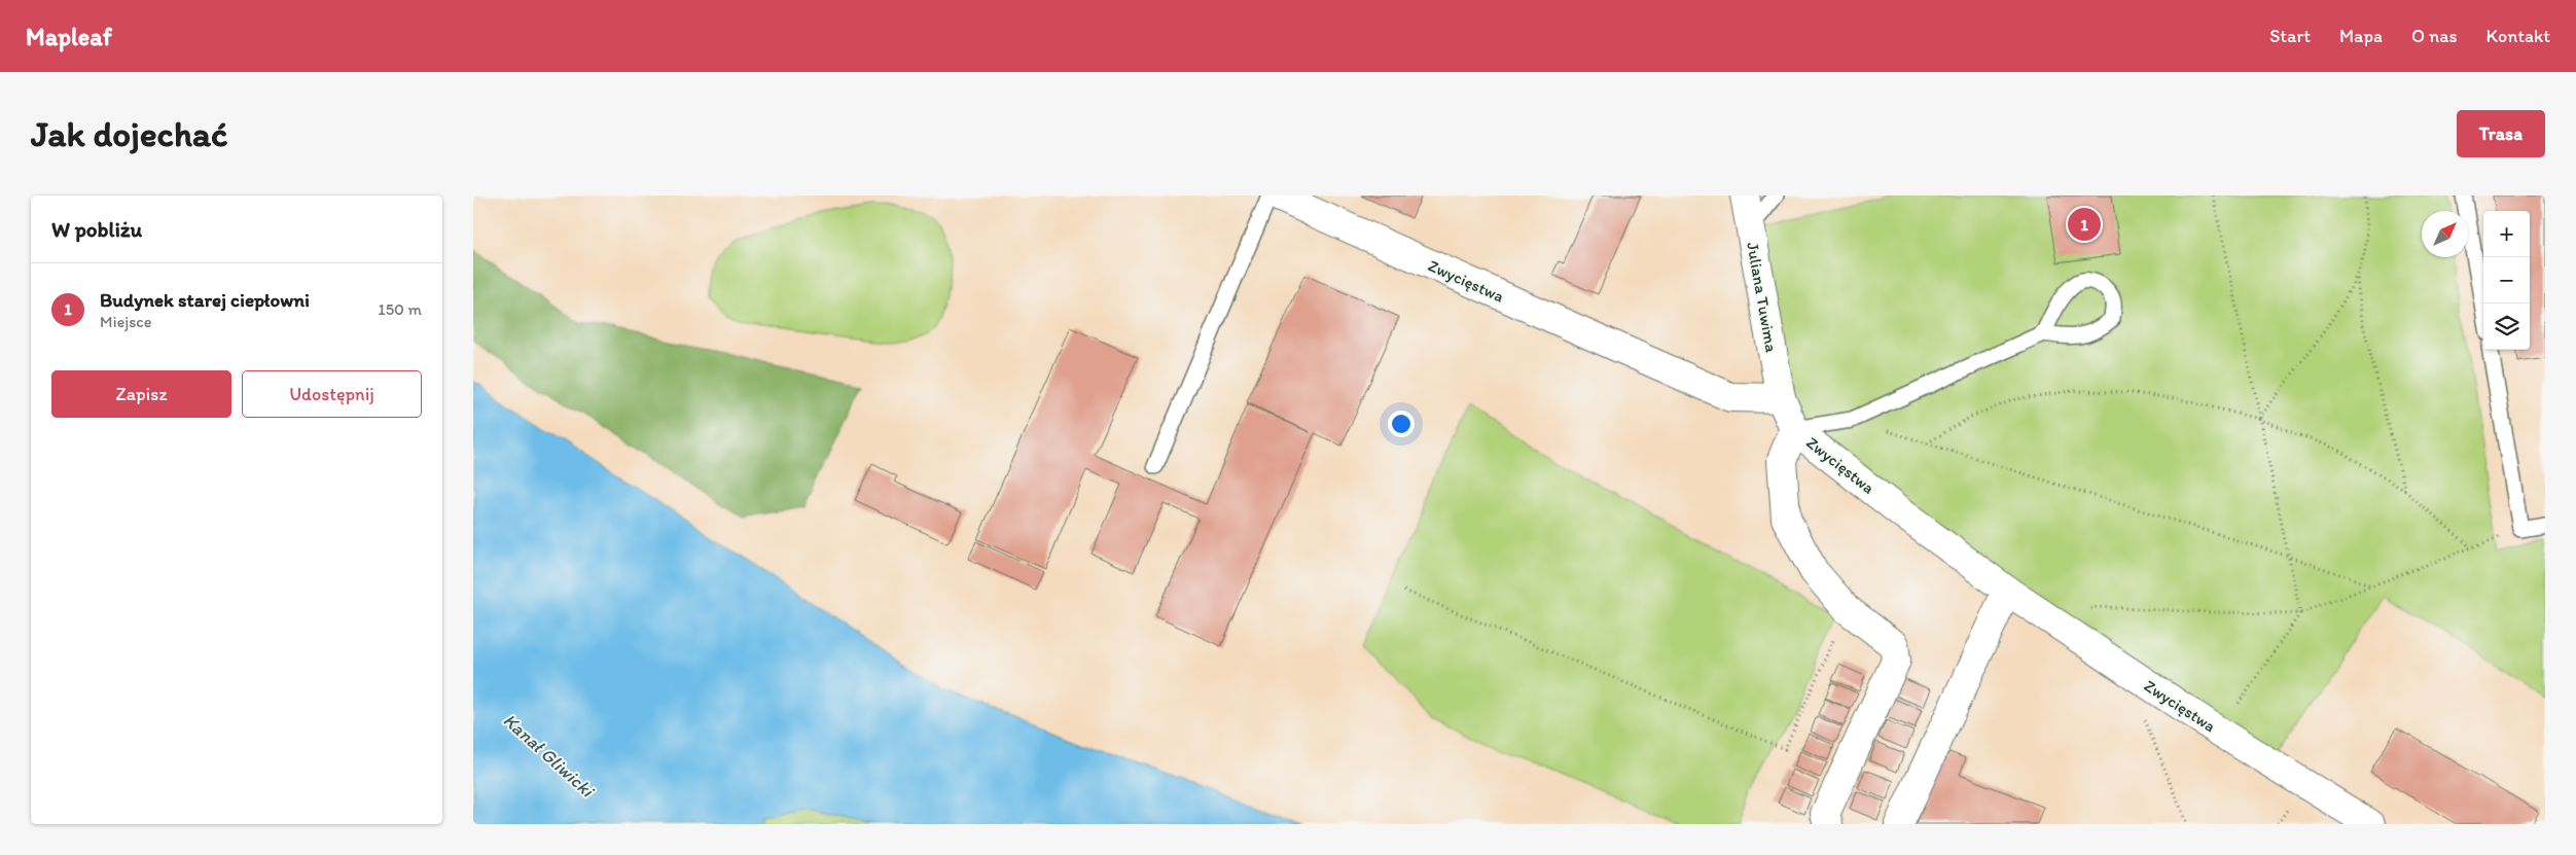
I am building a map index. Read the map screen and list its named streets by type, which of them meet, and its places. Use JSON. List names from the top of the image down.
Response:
{
  "streets": {
    "street": ["Zwycięstwa", "Juliana Tuwima"]
  },
  "crossings": [
    ["Zwycięstwa", "Juliana Tuwima"]
  ],
  "water": ["Kanał Gliwicki"],
  "north": "top right",
  "page": {
    "header": "Mapleaf",
    "nav": [
      "Start",
      "Mapa",
      "O nas",
      "Kontakt"
    ],
    "buttons": [
      "Trasa",
      ["Zapisz", "Udostępnij"]
    ],
    "title": "Jak dojechać",
    "heading": "W pobliżu",
    "pins": "1",
    "map_buttons": ["+", "−"],
    "list": [
      {
        "mark": "1",
        "name": "Budynek starej ciepłowni",
        "note": "Miejsce",
        "value": "150 m"
      }
    ]
  }
}
